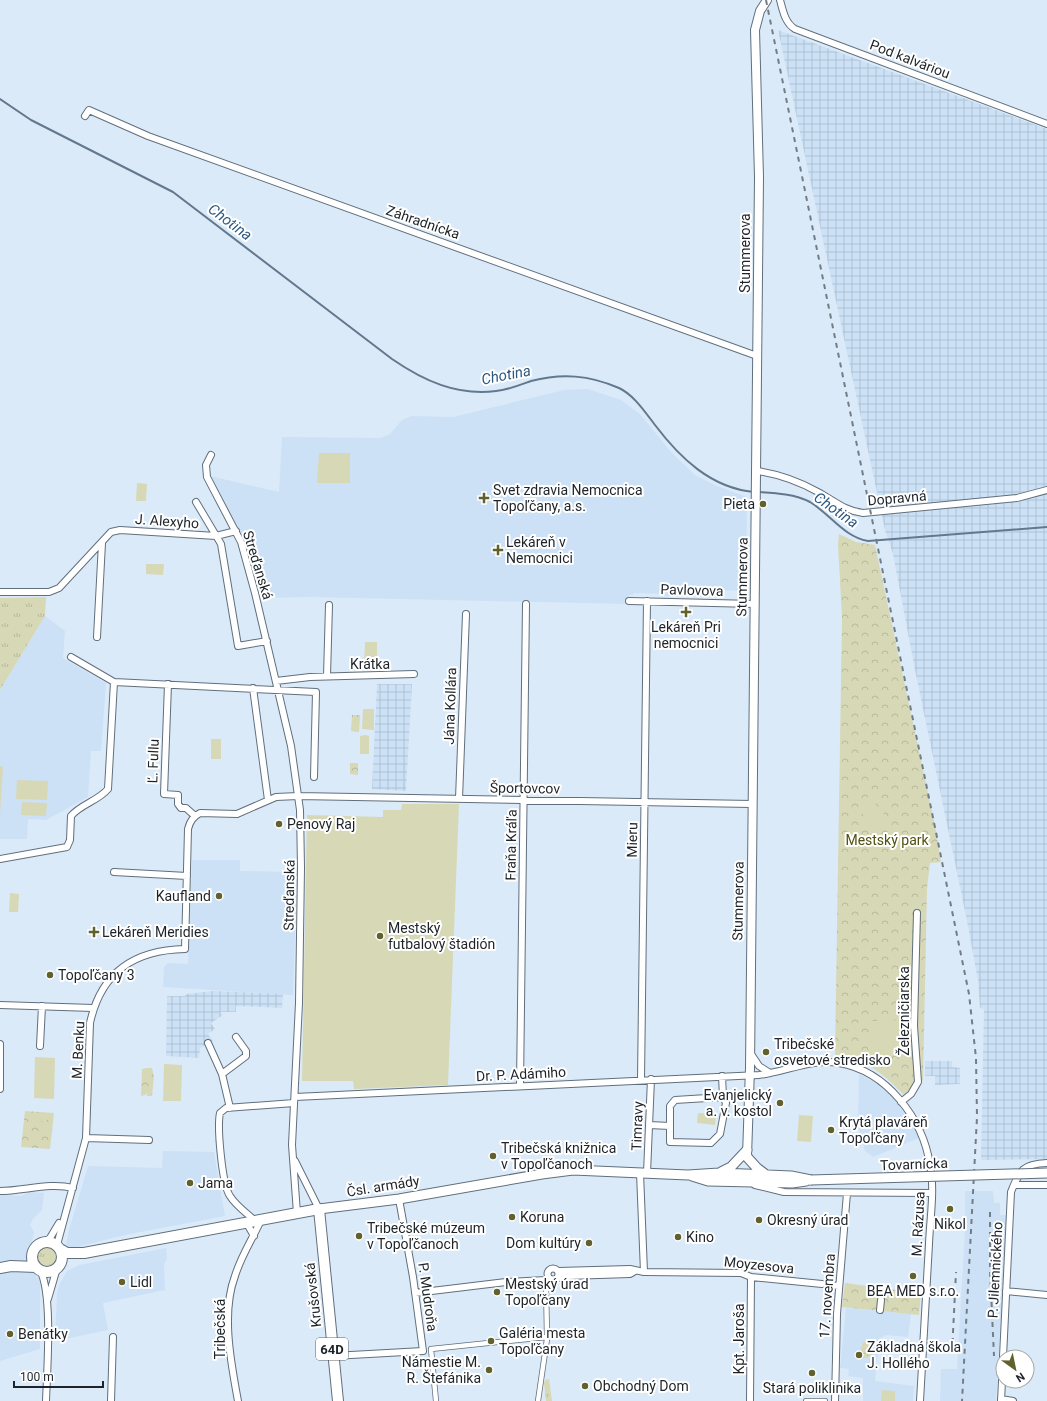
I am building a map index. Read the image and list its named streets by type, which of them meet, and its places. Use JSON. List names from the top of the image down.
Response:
{
  "streets": {
    "main road": [
      "Tovarnícka",
      "Čsl. armády",
      "Krušovská",
      "64D"
    ],
    "street": [
      "Pod kalváriou",
      "Záhradnícka",
      "Stummerova",
      "Dopravná",
      "J. Alexyho",
      "Streďanská",
      "Pavlovova",
      "Krátka",
      "Jána Kollára",
      "Ľ. Fullu",
      "Športovcov",
      "Mieru",
      "Fraňa Kráľa",
      "Železničiarska",
      "M. Benku",
      "Dr. P. Adámiho",
      "Timravy",
      "M. Rázusa",
      "Moyzesova",
      "P. Jilemnického",
      "17. novembra",
      "P. Mudroňa",
      "Tribečská",
      "Kpt. Jaroša"
    ]
  },
  "crossings": [
    ["Záhradnícka", "Stummerova"],
    ["Stummerova", "Dopravná"],
    ["Stummerova", "Pavlovova"],
    ["Stummerova", "Športovcov"],
    ["Stummerova", "Dr. P. Adámiho"],
    ["Stummerova", "M. Rázusa"],
    ["J. Alexyho", "Streďanská"],
    ["Streďanská", "Krátka"],
    ["Streďanská", "Športovcov"],
    ["Streďanská", "Dr. P. Adámiho"],
    ["Streďanská", "Čsl. armády"],
    ["Streďanská", "Krušovská"],
    ["Pavlovova", "Mieru"],
    ["Jána Kollára", "Športovcov"],
    ["Ľ. Fullu", "Športovcov"],
    ["Športovcov", "Mieru"],
    ["Športovcov", "Fraňa Kráľa"],
    ["Mieru", "Dr. P. Adámiho"],
    ["Fraňa Kráľa", "Dr. P. Adámiho"],
    ["Železničiarska", "M. Rázusa"],
    ["M. Benku", "Čsl. armády"],
    ["Dr. P. Adámiho", "Timravy"],
    ["Dr. P. Adámiho", "M. Rázusa"],
    ["Timravy", "Čsl. armády"],
    ["Timravy", "Moyzesova"],
    ["Tovarnícka", "Čsl. armády"],
    ["Čsl. armády", "Krušovská"],
    ["Čsl. armády", "P. Mudroňa"],
    ["Čsl. armády", "Tribečská"],
    ["Moyzesova", "17. novembra"],
    ["Moyzesova", "Kpt. Jaroša"],
    ["Krušovská", "P. Mudroňa"]
  ],
  "water": ["Chotina"],
  "parks": ["Mestský park"],
  "places": {
    "health": [
      "Svet zdravia Nemocnica Topoľčany, a.s.",
      "Lekáreň v Nemocnici",
      "Lekáreň Pri nemocnici",
      "Lekáreň Meridies"
    ],
    "other": [
      "Pieta",
      "Penový Raj",
      "Kaufland",
      "Mestský futbalový štadión",
      "Topoľčany 3",
      "Tribečské osvetové stredisko",
      "Evanjelický a. v. kostol",
      "Krytá plaváreň Topoľčany",
      "Tribečská knižnica v Topoľčanoch",
      "Jama",
      "Nikol",
      "Koruna",
      "Okresný úrad",
      "Tribečské múzeum v Topoľčanoch",
      "Kino",
      "Dom kultúry",
      "BEA MED s.r.o.",
      "Lidl",
      "Mestský úrad Topoľčany",
      "Benátky",
      "Galéria mesta Topoľčany",
      "Základná škola J. Hollého",
      "Námestie M. R. Štefánika",
      "Stará poliklinika",
      "Obchodný Dom"
    ]
  },
  "scale_bar": "100 m",
  "north": "bottom right"
}
